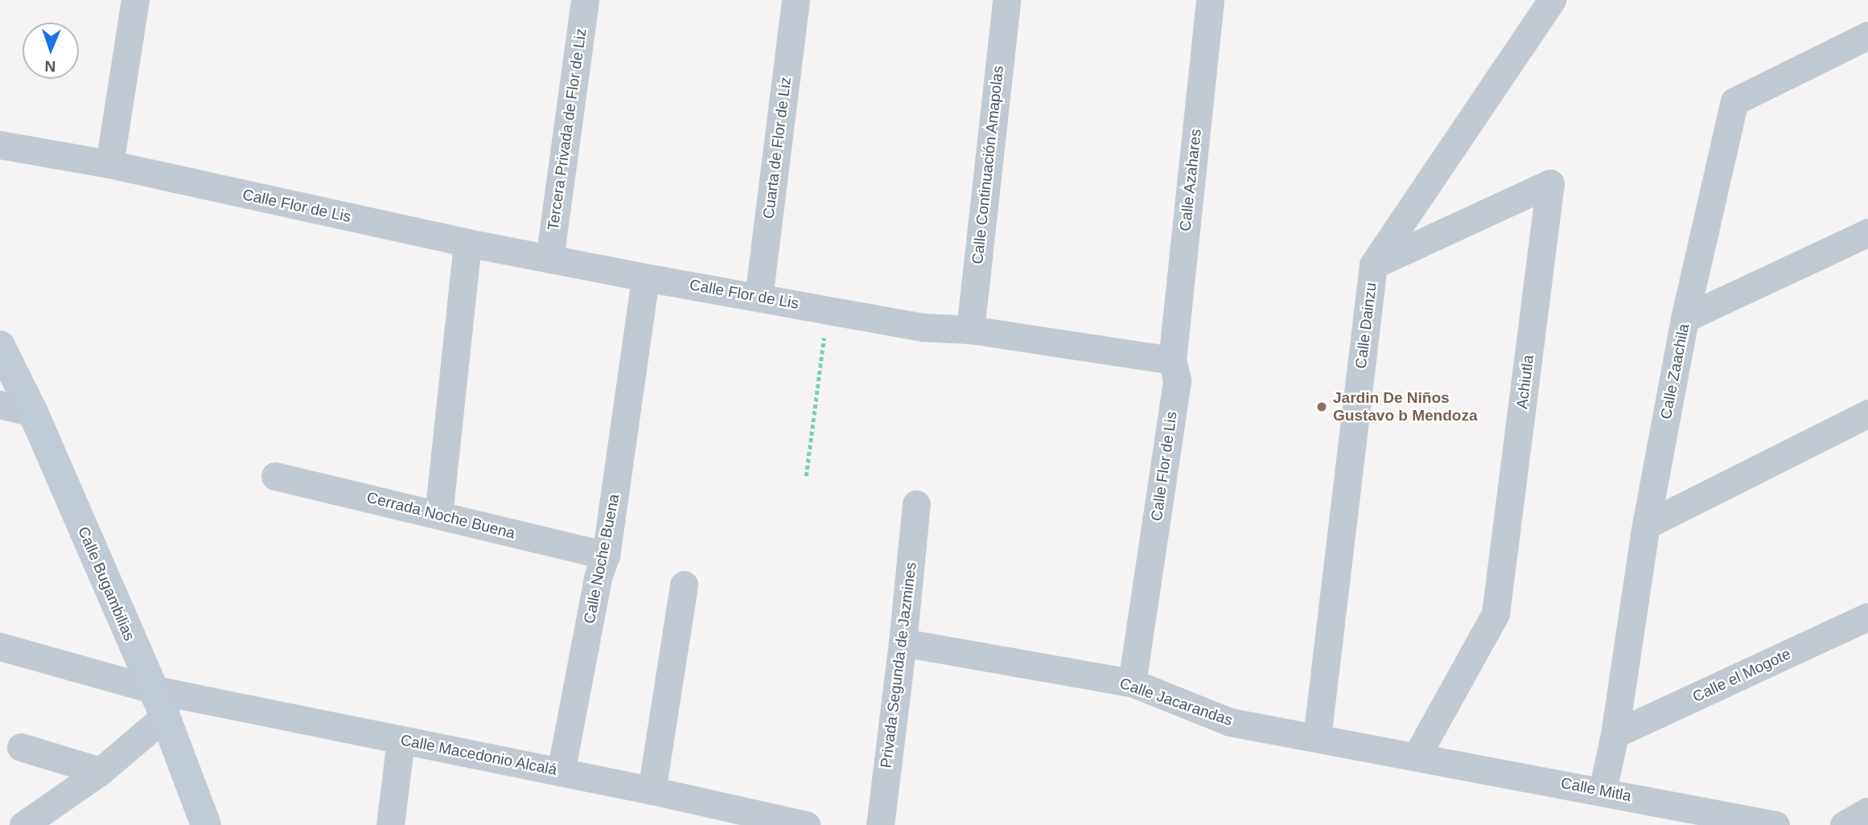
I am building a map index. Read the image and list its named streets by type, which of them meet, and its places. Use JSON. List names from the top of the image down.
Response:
{
  "streets": {
    "street": [
      "Tercera Privada de Flor de Liz",
      "Cuarta de Flor de Liz",
      "Calle Continuación Amapolas",
      "Calle Azahares",
      "Calle Flor de Lis",
      "Calle Dainzu",
      "Calle Zaachila",
      "Achiutla",
      "Cerrada Noche Buena",
      "Calle Noche Buena",
      "Calle Bugambilias",
      "Privada Segunda de Jazmines",
      "Calle el Mogote",
      "Calle Jacarandas",
      "Calle Macedonio Alcalá",
      "Calle Mitla"
    ]
  },
  "crossings": [
    ["Tercera Privada de Flor de Liz", "Calle Flor de Lis"],
    ["Cuarta de Flor de Liz", "Calle Flor de Lis"],
    ["Calle Continuación Amapolas", "Calle Flor de Lis"],
    ["Calle Azahares", "Calle Flor de Lis"],
    ["Calle Flor de Lis", "Calle Noche Buena"],
    ["Calle Flor de Lis", "Calle Jacarandas"],
    ["Calle Dainzu", "Achiutla"],
    ["Calle Dainzu", "Calle Jacarandas"],
    ["Calle Zaachila", "Calle el Mogote"],
    ["Calle Zaachila", "Calle Mitla"],
    ["Achiutla", "Calle Jacarandas"],
    ["Achiutla", "Calle Mitla"],
    ["Cerrada Noche Buena", "Calle Noche Buena"],
    ["Calle Noche Buena", "Calle Macedonio Alcalá"],
    ["Calle Bugambilias", "Calle Macedonio Alcalá"],
    ["Privada Segunda de Jazmines", "Calle Jacarandas"],
    ["Calle Jacarandas", "Calle Mitla"]
  ],
  "places": ["Jardin De Niños Gustavo b Mendoza"],
  "north": "bottom"
}
